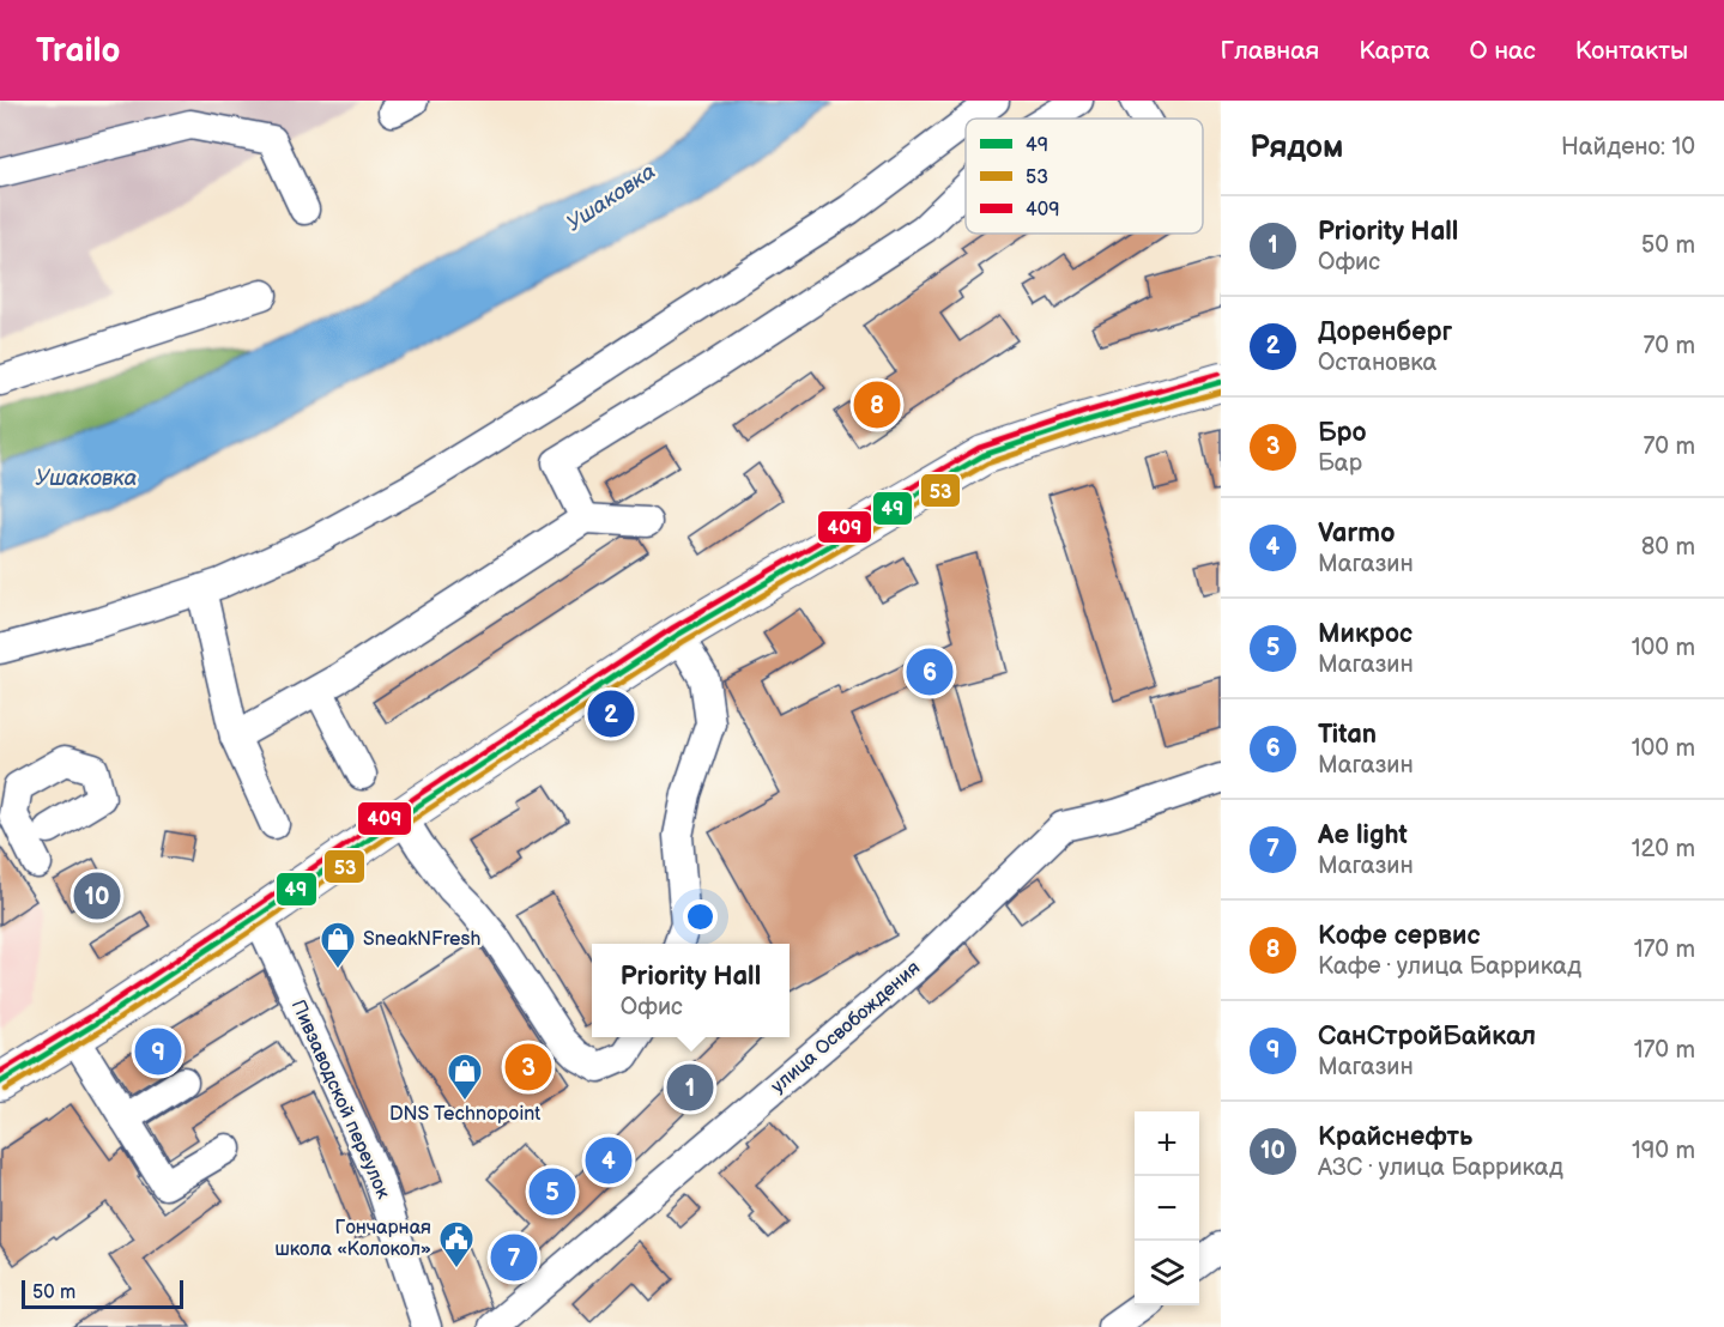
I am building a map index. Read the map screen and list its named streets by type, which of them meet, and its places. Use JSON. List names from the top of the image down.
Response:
{
  "streets": {
    "street": ["улица Освобождения", "Пивзаводской переулок"]
  },
  "water": ["Ушаковка"],
  "places": {
    "shop": ["SneakNFresh", "DNS Technopoint"],
    "public building": ["Гончарная школа «Колокол»"]
  },
  "lines": ["transit line 409", "transit line 49", "transit line 53"],
  "legend": ["49", "53", "409"],
  "scale_bar": "50 m",
  "page": {
    "header": "Trailo",
    "nav": [
      "Главная",
      "Карта",
      "О нас",
      "Контакты"
    ],
    "heading": ["Рядом", "Найдено: 10"],
    "list": [
      {
        "mark": "1",
        "name": "Priority Hall",
        "note": "Офис",
        "value": "50 m"
      },
      {
        "mark": "2",
        "name": "Доренберг",
        "note": "Остановка",
        "value": "70 m"
      },
      {
        "mark": "3",
        "name": "Бро",
        "note": "Бар",
        "value": "70 m"
      },
      {
        "mark": "4",
        "name": "Varmo",
        "note": "Магазин",
        "value": "80 m"
      },
      {
        "mark": "5",
        "name": "Микрос",
        "note": "Магазин",
        "value": "100 m"
      },
      {
        "mark": "6",
        "name": "Titan",
        "note": "Магазин",
        "value": "100 m"
      },
      {
        "mark": "7",
        "name": "Ae light",
        "note": "Магазин",
        "value": "120 m"
      },
      {
        "mark": "8",
        "name": "Кофе сервис",
        "note": "Кафе · улица Баррикад",
        "value": "170 m"
      },
      {
        "mark": "9",
        "name": "СанСтройБайкал",
        "note": "Магазин",
        "value": "170 m"
      },
      {
        "mark": "10",
        "name": "Крайснефть",
        "note": "АЗС · улица Баррикад",
        "value": "190 m"
      }
    ],
    "pins": [
      "8",
      "6",
      "2",
      "10",
      "9",
      "3",
      "1",
      "4",
      "5",
      "7"
    ],
    "popup": ["Priority Hall", "Офис"],
    "map_buttons": ["+", "−"],
    "scale": "50 m"
  }
}
